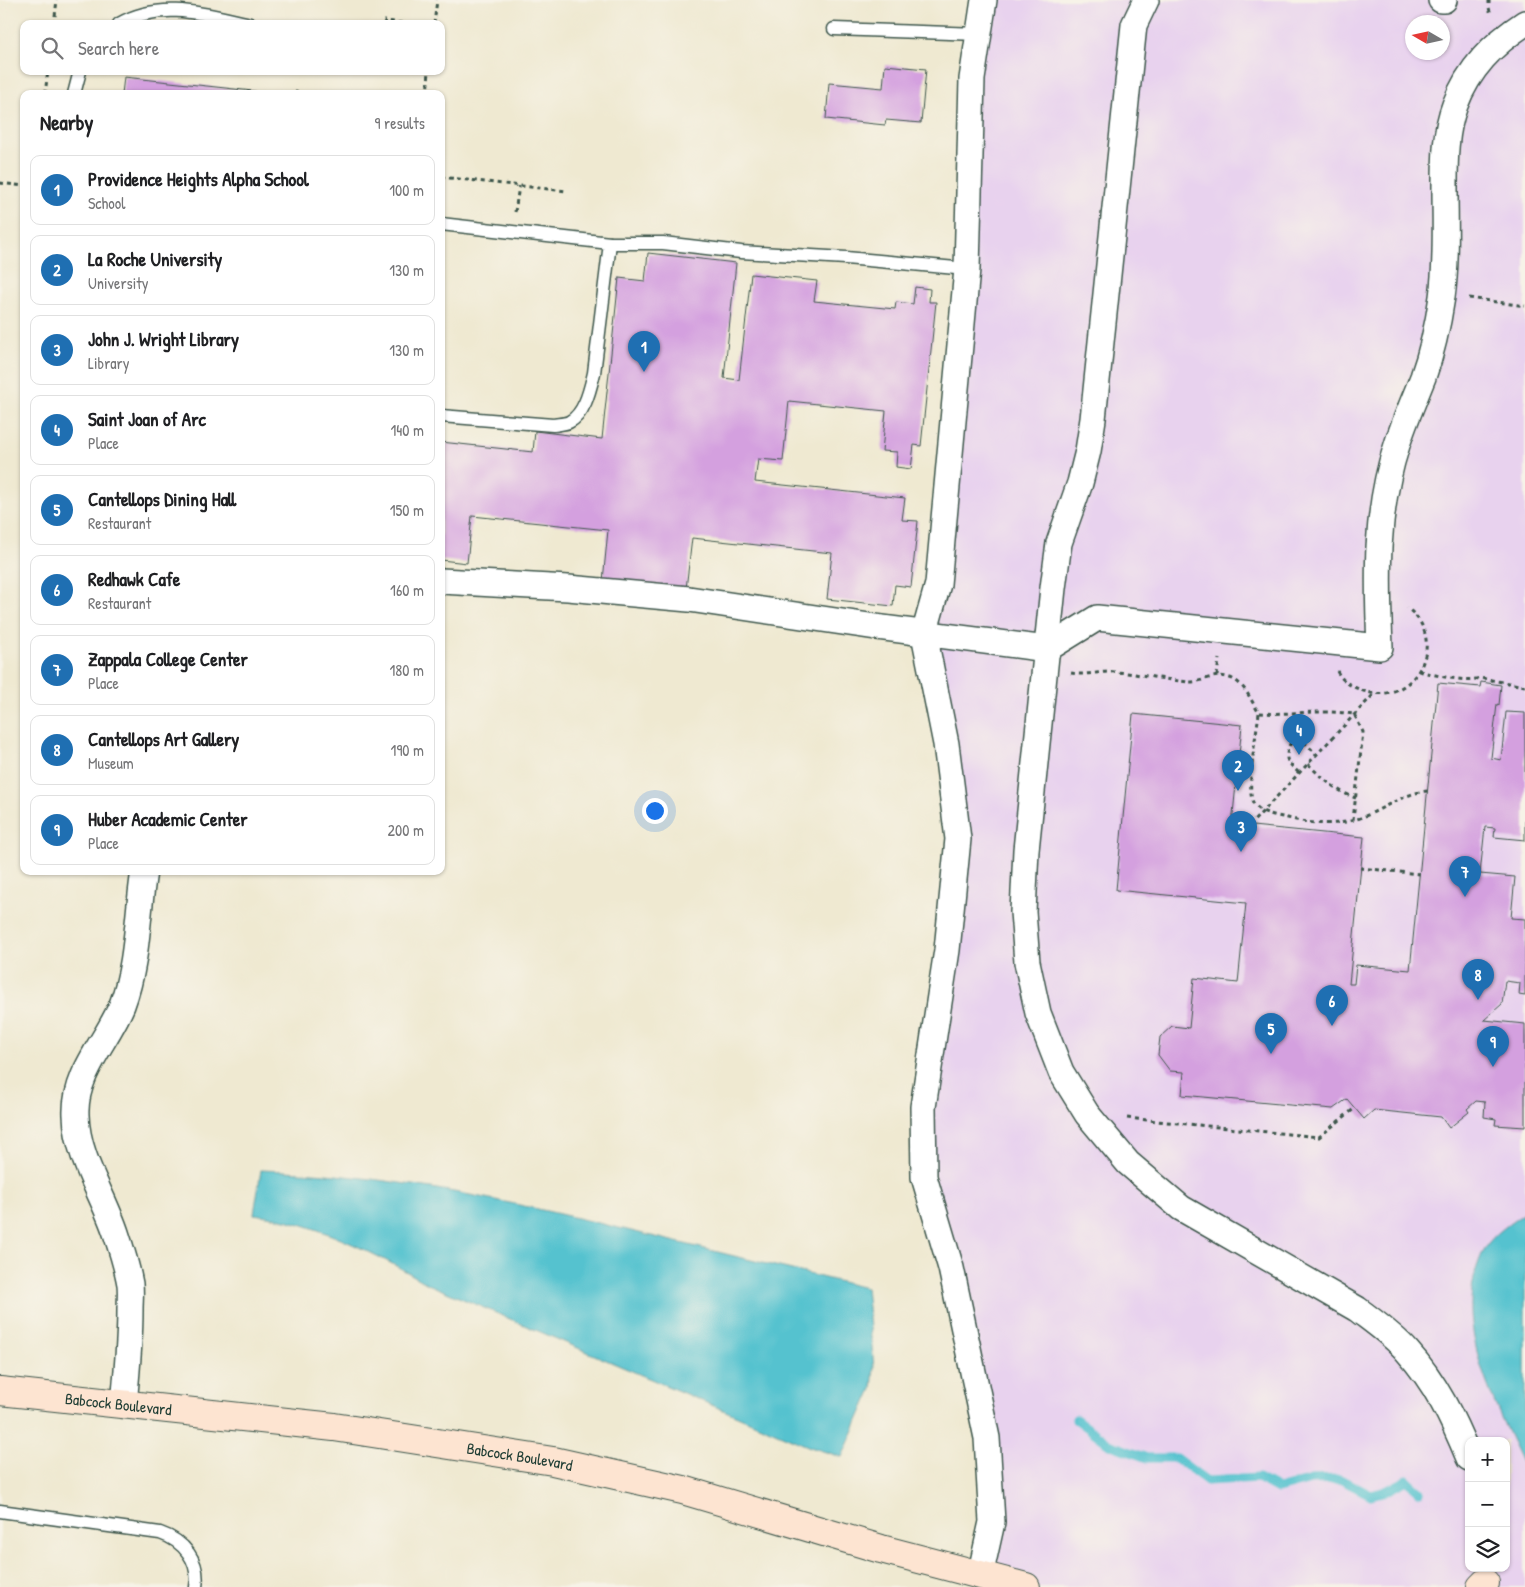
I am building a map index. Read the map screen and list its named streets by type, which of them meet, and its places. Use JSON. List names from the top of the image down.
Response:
{
  "streets": {
    "main road": ["Babcock Boulevard"]
  },
  "north": "left",
  "page": {
    "search": "Search here",
    "heading": ["Nearby", "9 results"],
    "list": [
      {
        "mark": "1",
        "name": "Providence Heights Alpha School",
        "note": "School",
        "value": "100 m"
      },
      {
        "mark": "2",
        "name": "La Roche University",
        "note": "University",
        "value": "130 m"
      },
      {
        "mark": "3",
        "name": "John J. Wright Library",
        "note": "Library",
        "value": "130 m"
      },
      {
        "mark": "4",
        "name": "Saint Joan of Arc",
        "note": "Place",
        "value": "140 m"
      },
      {
        "mark": "5",
        "name": "Cantellops Dining Hall",
        "note": "Restaurant",
        "value": "150 m"
      },
      {
        "mark": "6",
        "name": "Redhawk Cafe",
        "note": "Restaurant",
        "value": "160 m"
      },
      {
        "mark": "7",
        "name": "Zappala College Center",
        "note": "Place",
        "value": "180 m"
      },
      {
        "mark": "8",
        "name": "Cantellops Art Gallery",
        "note": "Museum",
        "value": "190 m"
      },
      {
        "mark": "9",
        "name": "Huber Academic Center",
        "note": "Place",
        "value": "200 m"
      }
    ],
    "pins": [
      "1",
      "4",
      "2",
      "3",
      "7",
      "8",
      "6",
      "5",
      "9"
    ],
    "map_buttons": ["+", "−"]
  }
}
